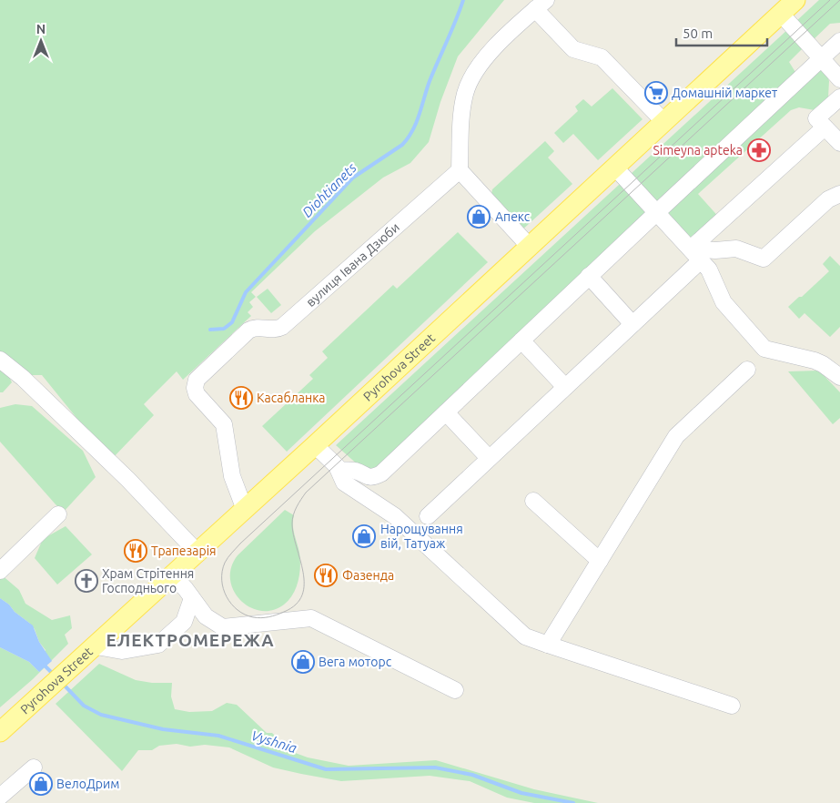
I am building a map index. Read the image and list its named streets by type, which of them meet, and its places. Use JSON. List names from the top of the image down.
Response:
{
  "streets": {
    "main road": ["Pyrohova Street"],
    "street": ["вулиця Івана Дзюби"]
  },
  "crossings": [
    ["вулиця Івана Дзюби", "Pyrohova Street"]
  ],
  "districts": ["ЕЛЕКТРОМЕРЕЖА"],
  "water": ["Diohtianets", "Vyshnia"],
  "places": {
    "supermarket": ["Домашній маркет"],
    "pharmacy": ["Simeyna apteka"],
    "shop": [
      "Апекс",
      "Нарощування вій, Татуаж",
      "Вега моторс",
      "ВелоДрим"
    ],
    "restaurant": ["Касабланка", "Трапезарія", "Фазенда"],
    "church": ["Храм Стрітення Господнього"]
  },
  "scale_bar": "50 m",
  "north": "top"
}
